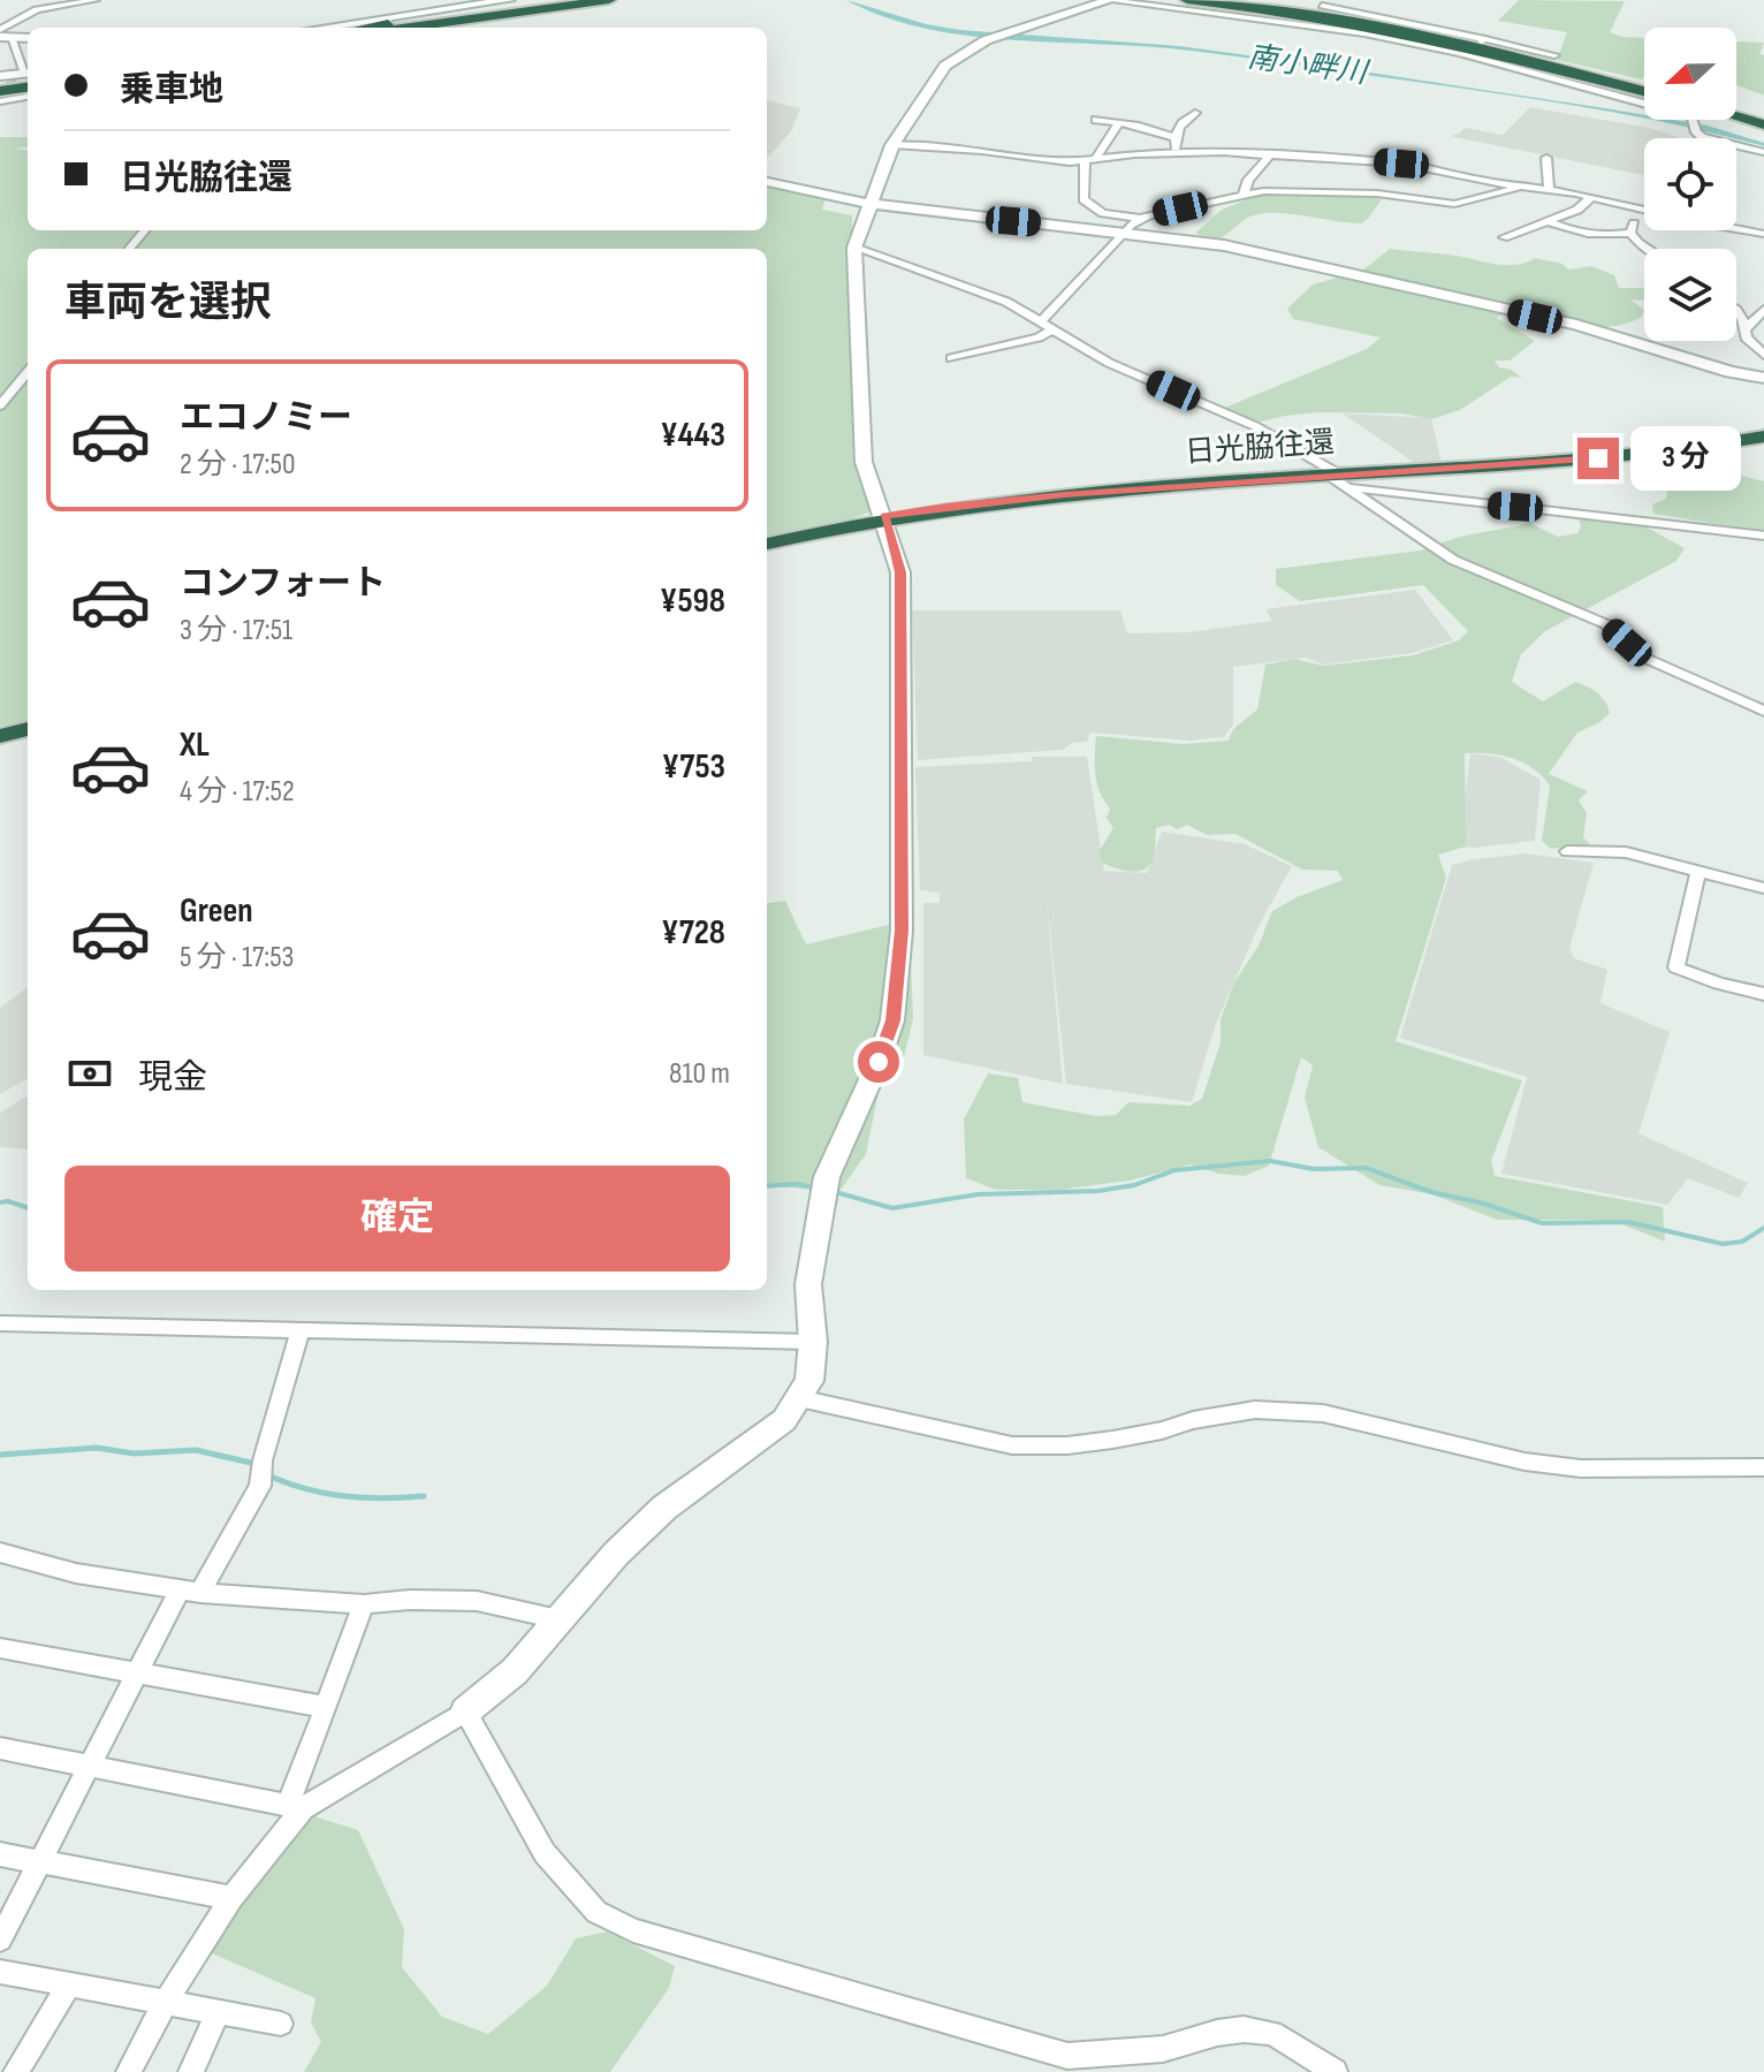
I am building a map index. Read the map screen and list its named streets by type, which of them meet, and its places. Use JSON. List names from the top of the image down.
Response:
{
  "streets": {
    "highway": ["日光脇往還"]
  },
  "water": ["南小畔川"],
  "north": "left",
  "page": {
    "banner": ["乗車地", "日光脇往還"],
    "heading": "車両を選択",
    "list": [
      {
        "name": "エコノミー",
        "note": "2 分 · 17:50",
        "value": "¥443"
      },
      {
        "name": "コンフォート",
        "note": "3 分 · 17:51",
        "value": "¥598"
      },
      {
        "name": "XL",
        "note": "4 分 · 17:52",
        "value": "¥753"
      },
      {
        "name": "Green",
        "note": "5 分 · 17:53",
        "value": "¥728"
      }
    ],
    "bubble": "3 分",
    "pay": ["現金", "810 m"],
    "buttons": "確定"
  }
}
